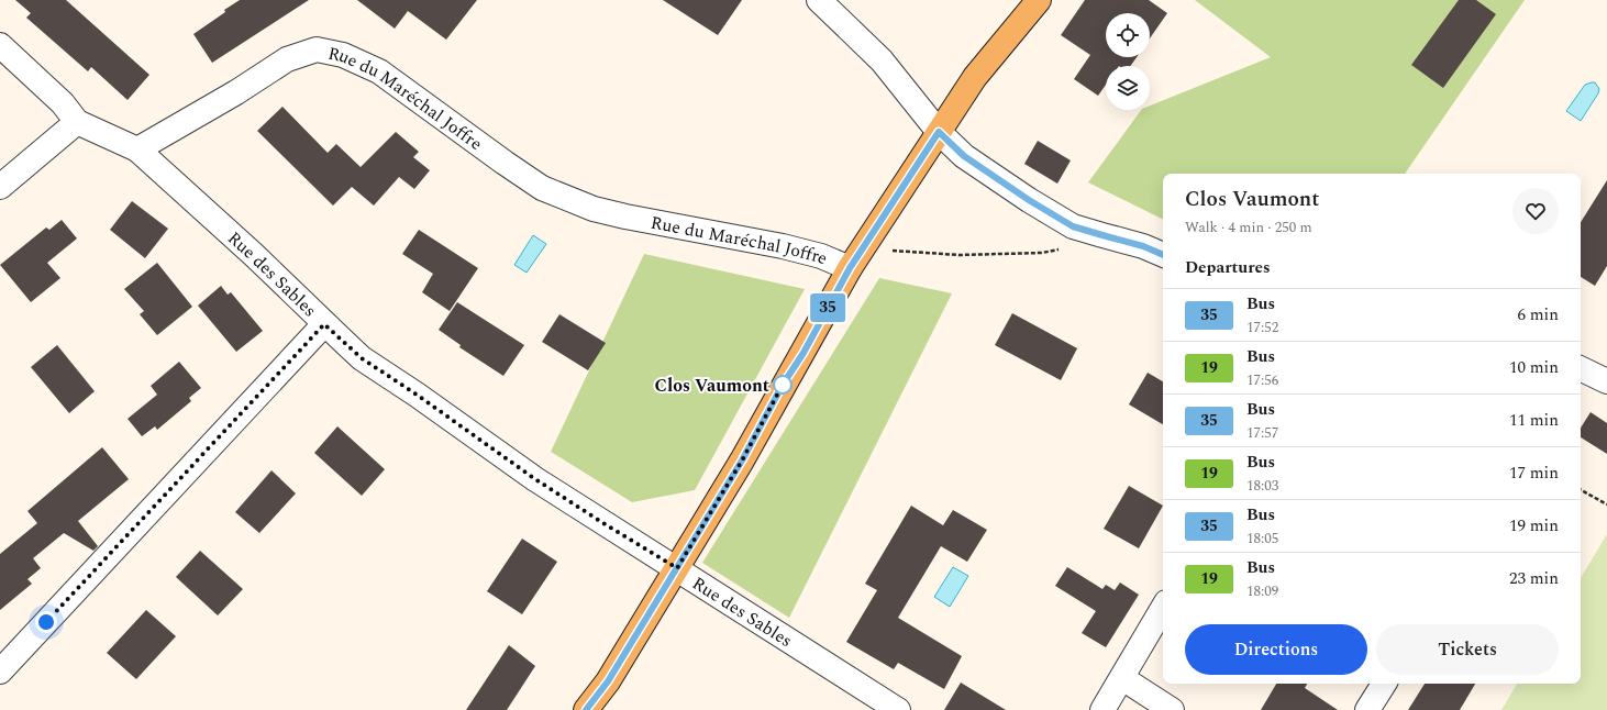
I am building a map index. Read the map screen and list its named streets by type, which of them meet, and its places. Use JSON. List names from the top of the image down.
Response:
{
  "streets": {
    "street": ["Rue du Maréchal Joffre", "Rue des Sables"]
  },
  "crossings": [
    ["Rue du Maréchal Joffre", "Rue des Sables"]
  ],
  "places": ["Clos Vaumont"],
  "lines": ["bus line 35"],
  "page": {
    "on_map": "35",
    "heading": [
      ["Clos Vaumont", "Walk · 4 min · 250 m"],
      "Departures"
    ],
    "list": [
      {
        "mark": "35",
        "name": "Bus",
        "note": "17:52",
        "value": "6 min"
      },
      {
        "mark": "19",
        "name": "Bus",
        "note": "17:56",
        "value": "10 min"
      },
      {
        "mark": "35",
        "name": "Bus",
        "note": "17:57",
        "value": "11 min"
      },
      {
        "mark": "19",
        "name": "Bus",
        "note": "18:03",
        "value": "17 min"
      },
      {
        "mark": "35",
        "name": "Bus",
        "note": "18:05",
        "value": "19 min"
      },
      {
        "mark": "19",
        "name": "Bus",
        "note": "18:09",
        "value": "23 min"
      }
    ],
    "buttons": ["Directions", "Tickets"]
  }
}
